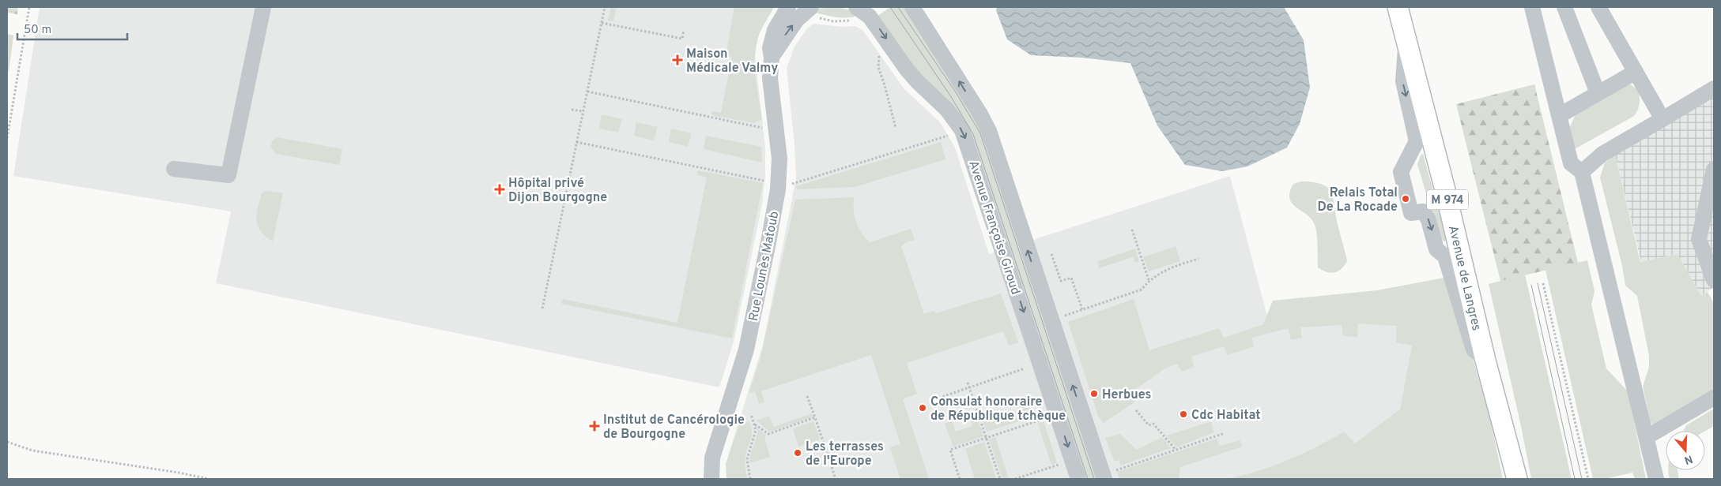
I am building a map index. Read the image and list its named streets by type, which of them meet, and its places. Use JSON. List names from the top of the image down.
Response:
{
  "streets": {
    "main road": ["M 974", "Avenue de Langres"],
    "street": ["Avenue Françoise Giroud", "Rue Lounès Matoub"]
  },
  "places": {
    "health": ["Maison Médicale Valmy", "Hôpital privé Dijon Bourgogne", "Institut de Cancérologie de Bourgogne"],
    "other": [
      "Relais Total De La Rocade",
      "Herbues",
      "Consulat honoraire de République tchèque",
      "Cdc Habitat",
      "Les terrasses de l'Europe"
    ]
  },
  "scale_bar": "50 m",
  "north": "bottom"
}
